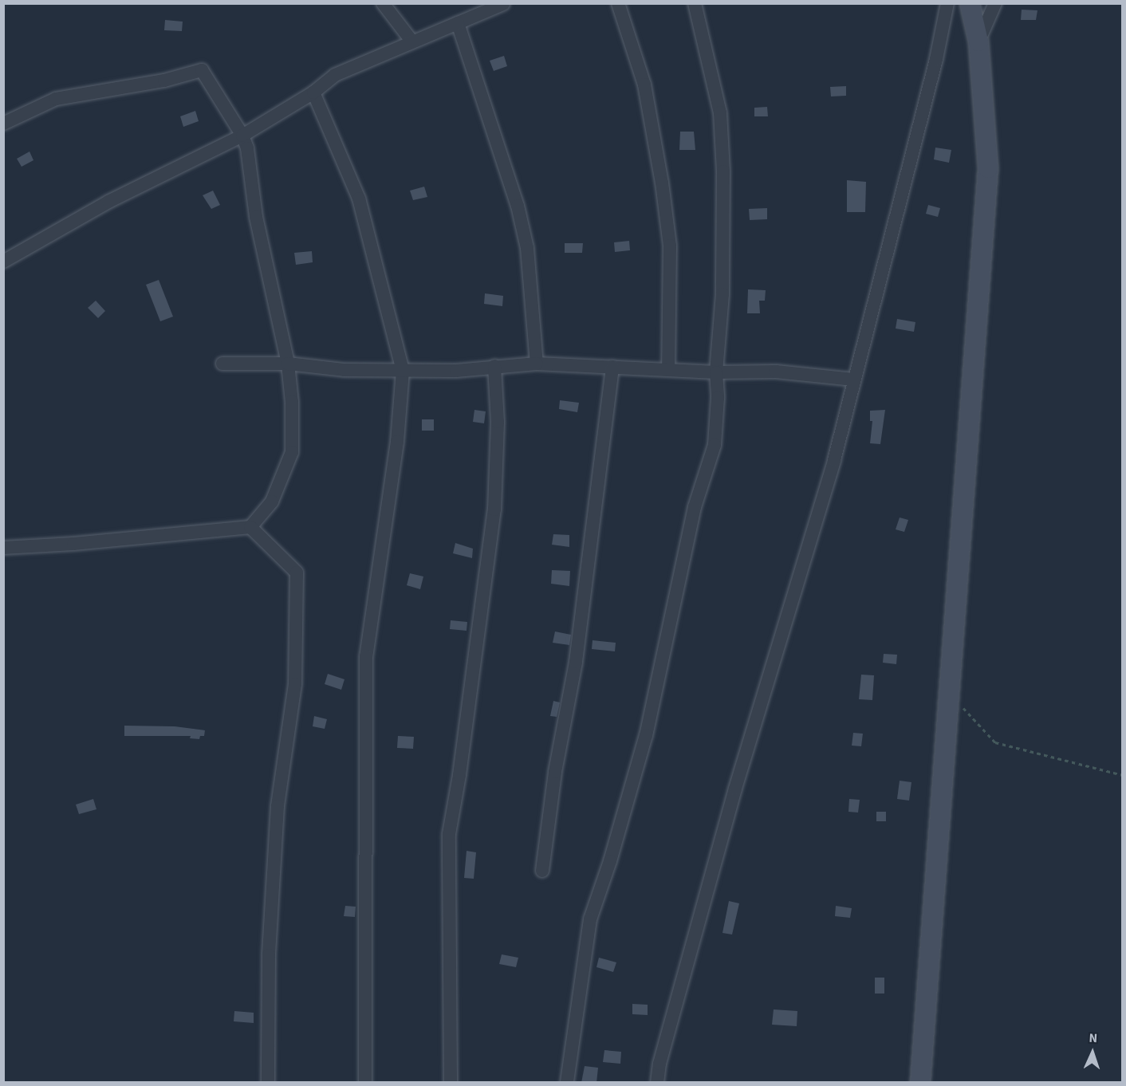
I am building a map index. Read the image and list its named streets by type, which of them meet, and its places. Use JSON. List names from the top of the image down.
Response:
{
  "north": "top"
}
